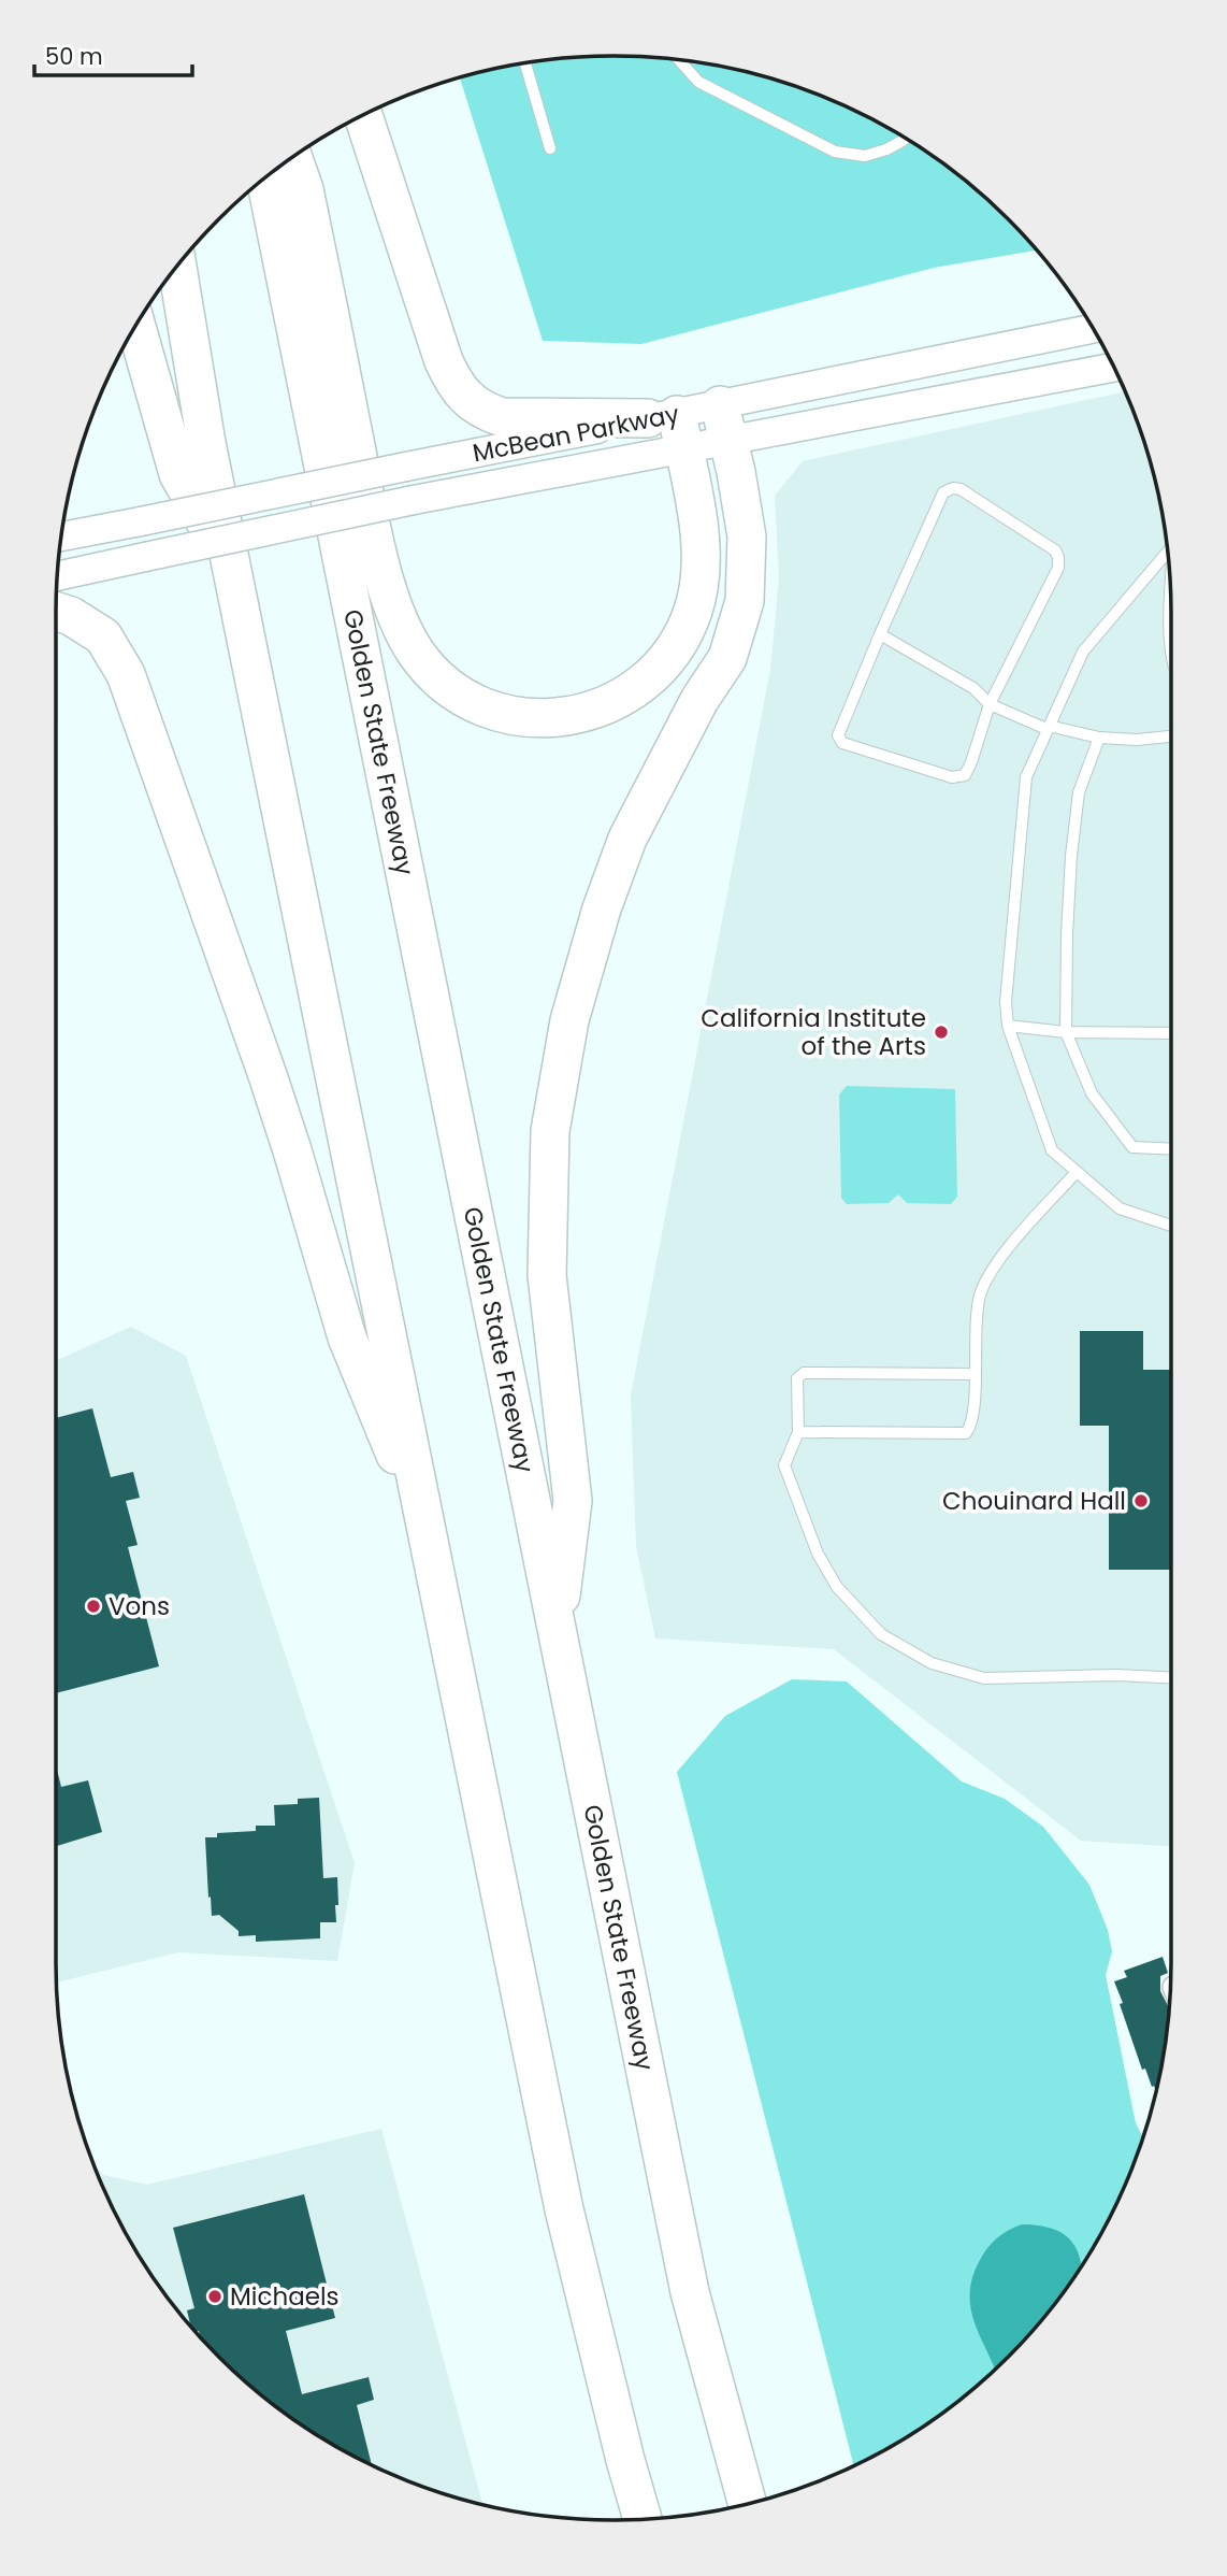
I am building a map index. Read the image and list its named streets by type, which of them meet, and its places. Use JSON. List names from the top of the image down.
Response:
{
  "streets": {
    "highway": ["Golden State Freeway"],
    "main road": ["McBean Parkway"]
  },
  "places": [
    "California Institute of the Arts",
    "Chouinard Hall",
    "Vons",
    "Michaels"
  ],
  "scale_bar": "50 m"
}
